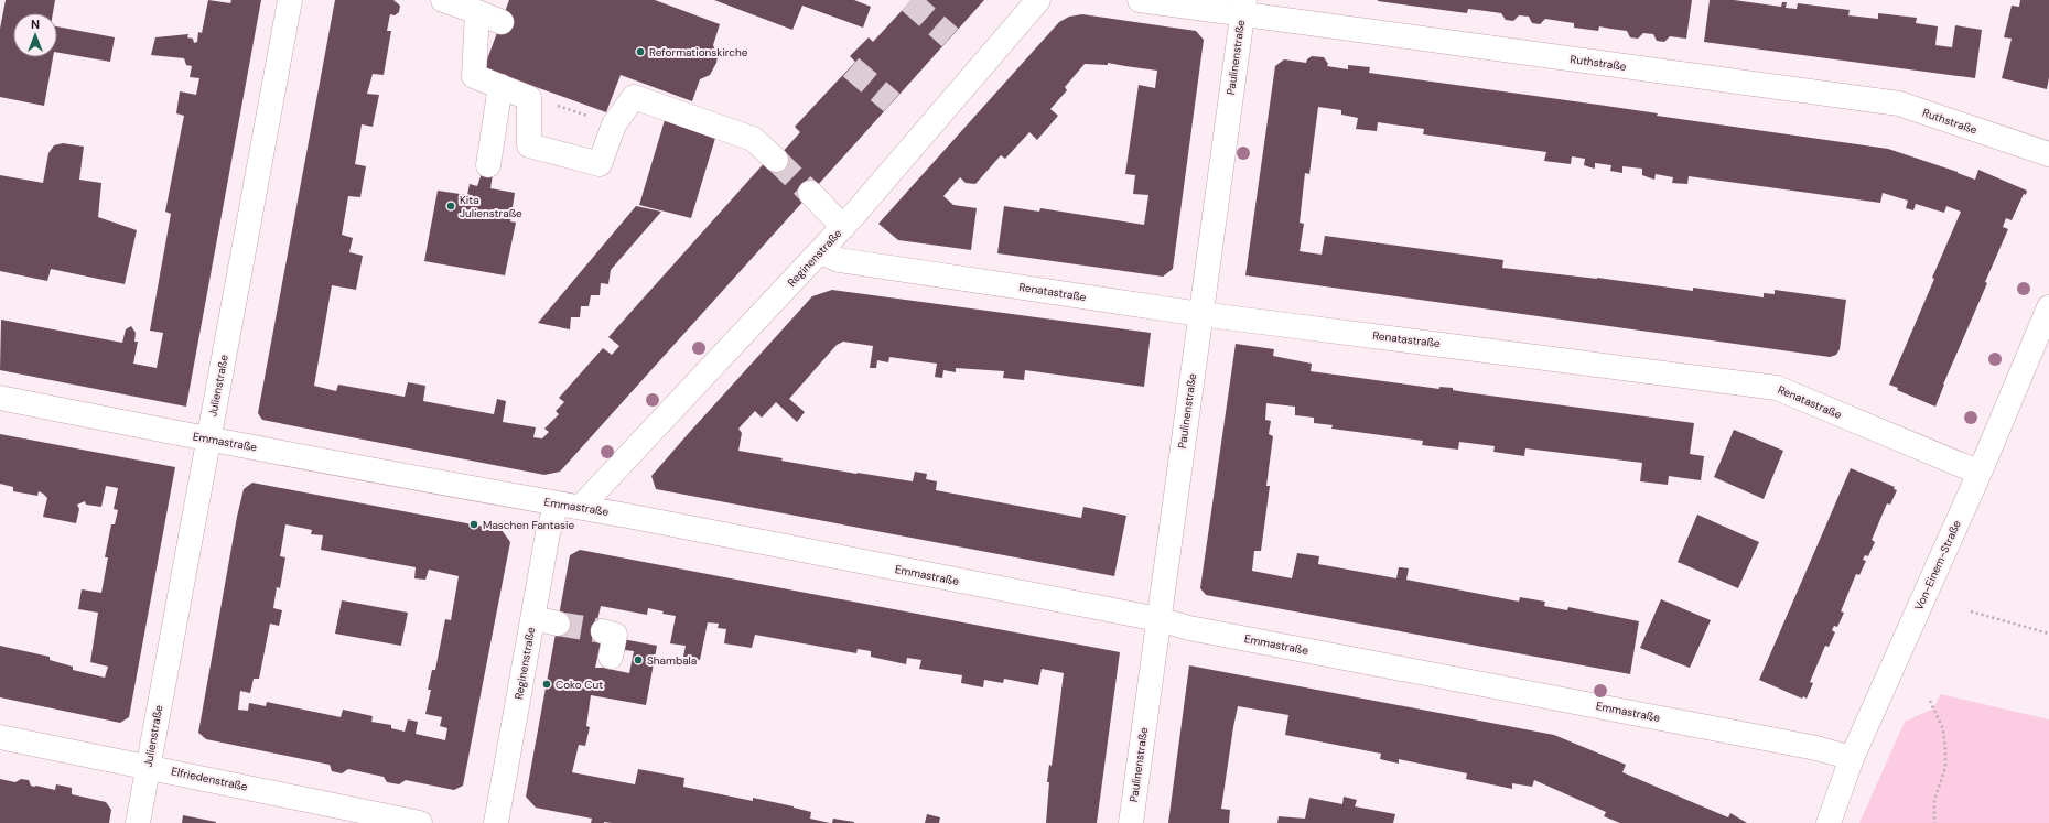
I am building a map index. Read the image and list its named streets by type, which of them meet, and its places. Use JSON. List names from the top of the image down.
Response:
{
  "streets": {
    "street": [
      "Paulinenstraße",
      "Ruthstraße",
      "Reginenstraße",
      "Renatastraße",
      "Julienstraße",
      "Emmastraße",
      "Von-Einem-Straße",
      "Elfriedenstraße"
    ]
  },
  "crossings": [
    ["Paulinenstraße", "Ruthstraße"],
    ["Paulinenstraße", "Renatastraße"],
    ["Paulinenstraße", "Emmastraße"],
    ["Reginenstraße", "Renatastraße"],
    ["Reginenstraße", "Emmastraße"],
    ["Renatastraße", "Von-Einem-Straße"],
    ["Julienstraße", "Emmastraße"],
    ["Julienstraße", "Elfriedenstraße"],
    ["Emmastraße", "Von-Einem-Straße"]
  ],
  "places": [
    "Reformationskirche",
    "Kita Julienstraße",
    "Maschen Fantasie",
    "Shambala",
    "Coko Cut"
  ],
  "north": "top"
}
